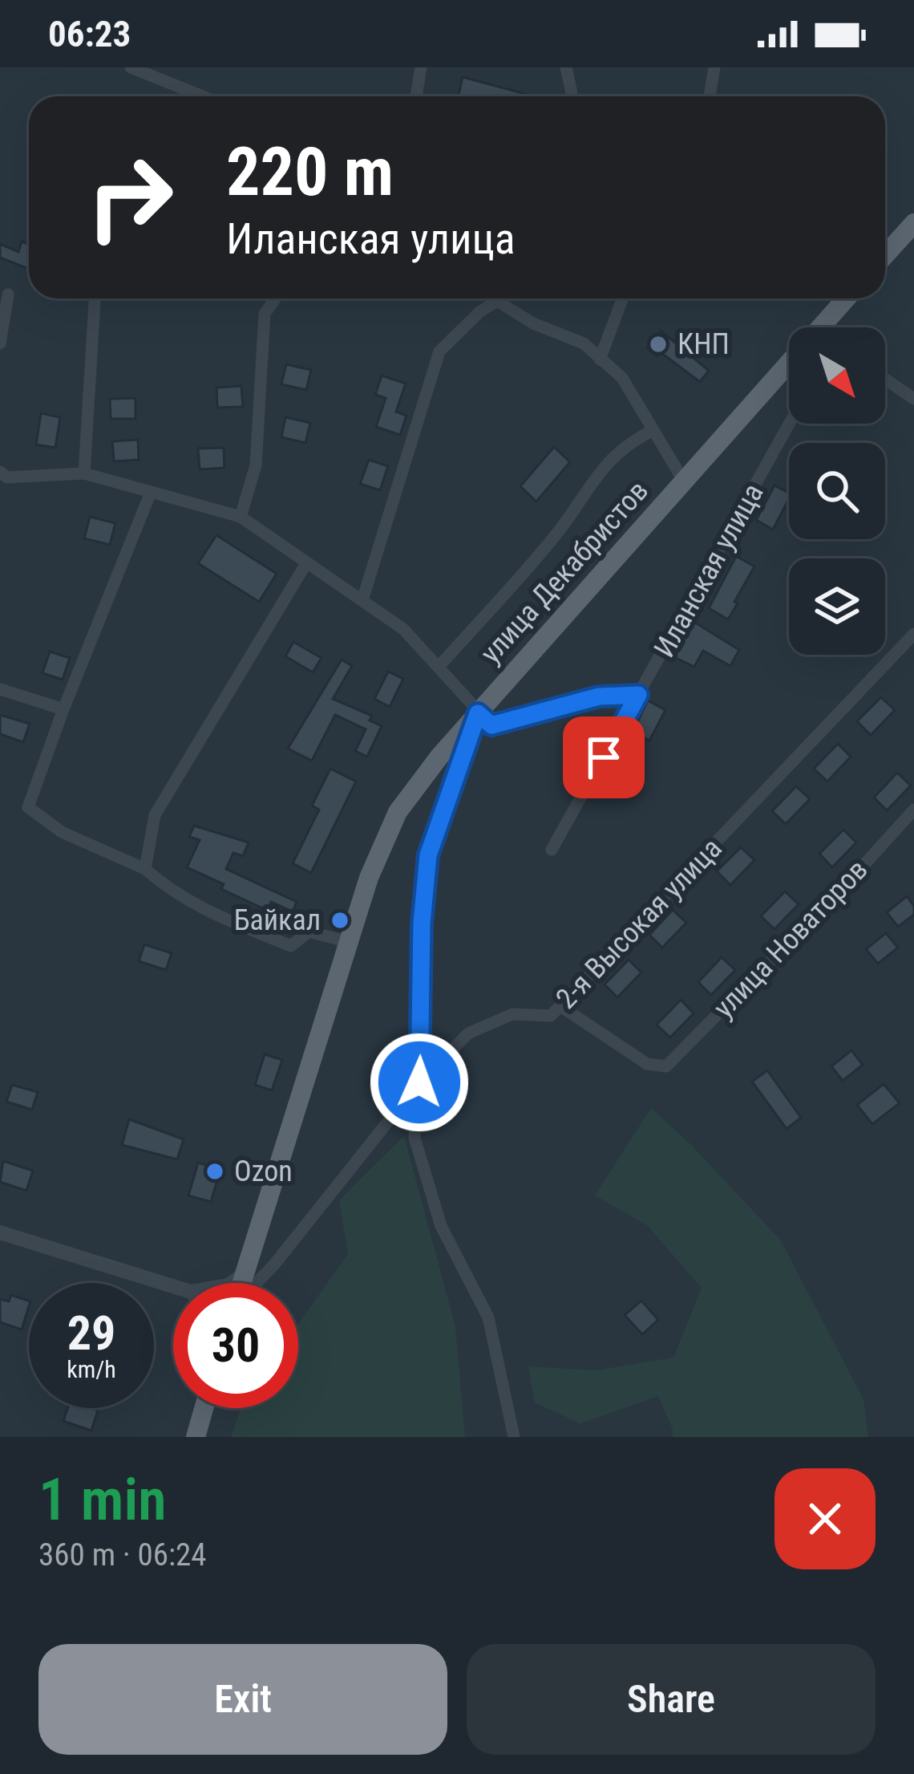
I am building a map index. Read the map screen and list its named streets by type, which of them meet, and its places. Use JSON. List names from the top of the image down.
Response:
{
  "streets": {
    "main road": ["улица Декабристов"],
    "street": ["Иланская улица", "2-я Высокая улица", "улица Новаторов"]
  },
  "crossings": [
    ["2-я Высокая улица", "улица Новаторов"]
  ],
  "places": ["КНП", "Байкал", "Ozon"],
  "north": "bottom right",
  "page": {
    "status": "06:23",
    "turn": ["220 m", "Иланская улица"],
    "speed": "29 km/h",
    "limit": "30",
    "heading": ["1 min", "360 m · 06:24"],
    "buttons": ["Exit", "Share"]
  }
}
